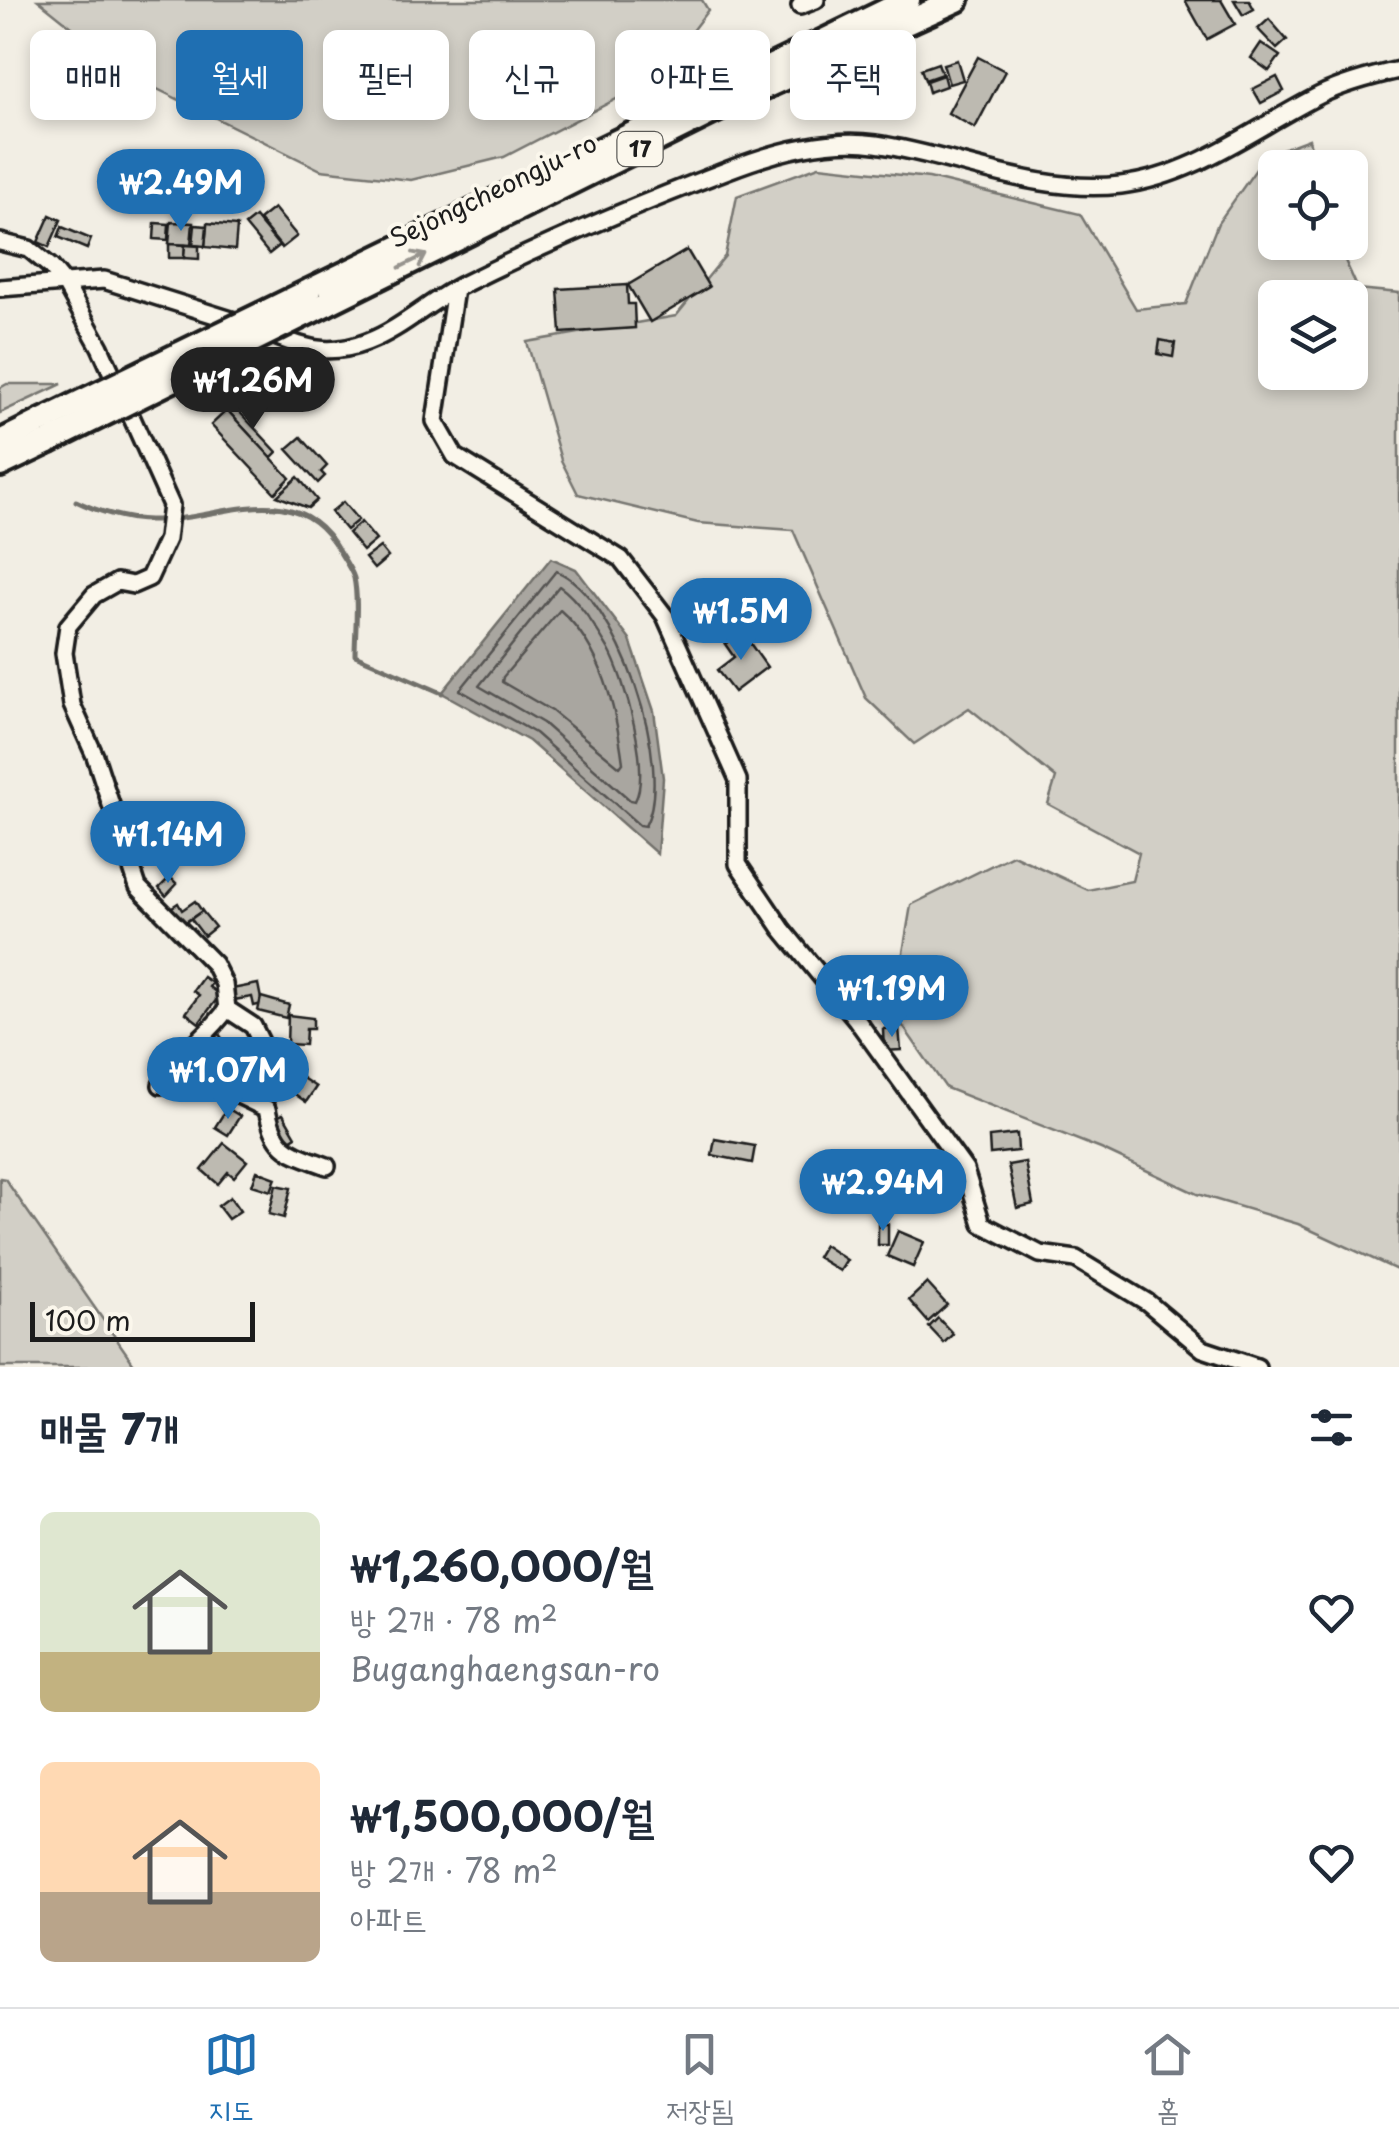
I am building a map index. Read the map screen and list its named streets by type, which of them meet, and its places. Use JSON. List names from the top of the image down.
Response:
{
  "streets": {
    "highway": ["17", "Sejongcheongju-ro"]
  },
  "crossings": [
    ["17", "Sejongcheongju-ro"]
  ],
  "scale_bar": "100 m",
  "page": {
    "chip": [
      "매매",
      "월세",
      "필터",
      "신규",
      "아파트",
      "주택"
    ],
    "price": [
      "₩2.49M",
      "₩1.26M",
      "₩1.5M",
      "₩1.14M",
      "₩1.19M",
      "₩1.07M",
      "₩2.94M"
    ],
    "scale": "100 m",
    "heading": "매물 7개",
    "list": [
      {
        "name": "₩1,260,000/월",
        "note": "방 2개 · 78 m² · Buganghaengsan-ro"
      },
      {
        "name": "₩1,500,000/월",
        "note": "방 2개 · 78 m² · 아파트"
      }
    ],
    "tabs": ["지도", "저장됨", "홈"]
  }
}
